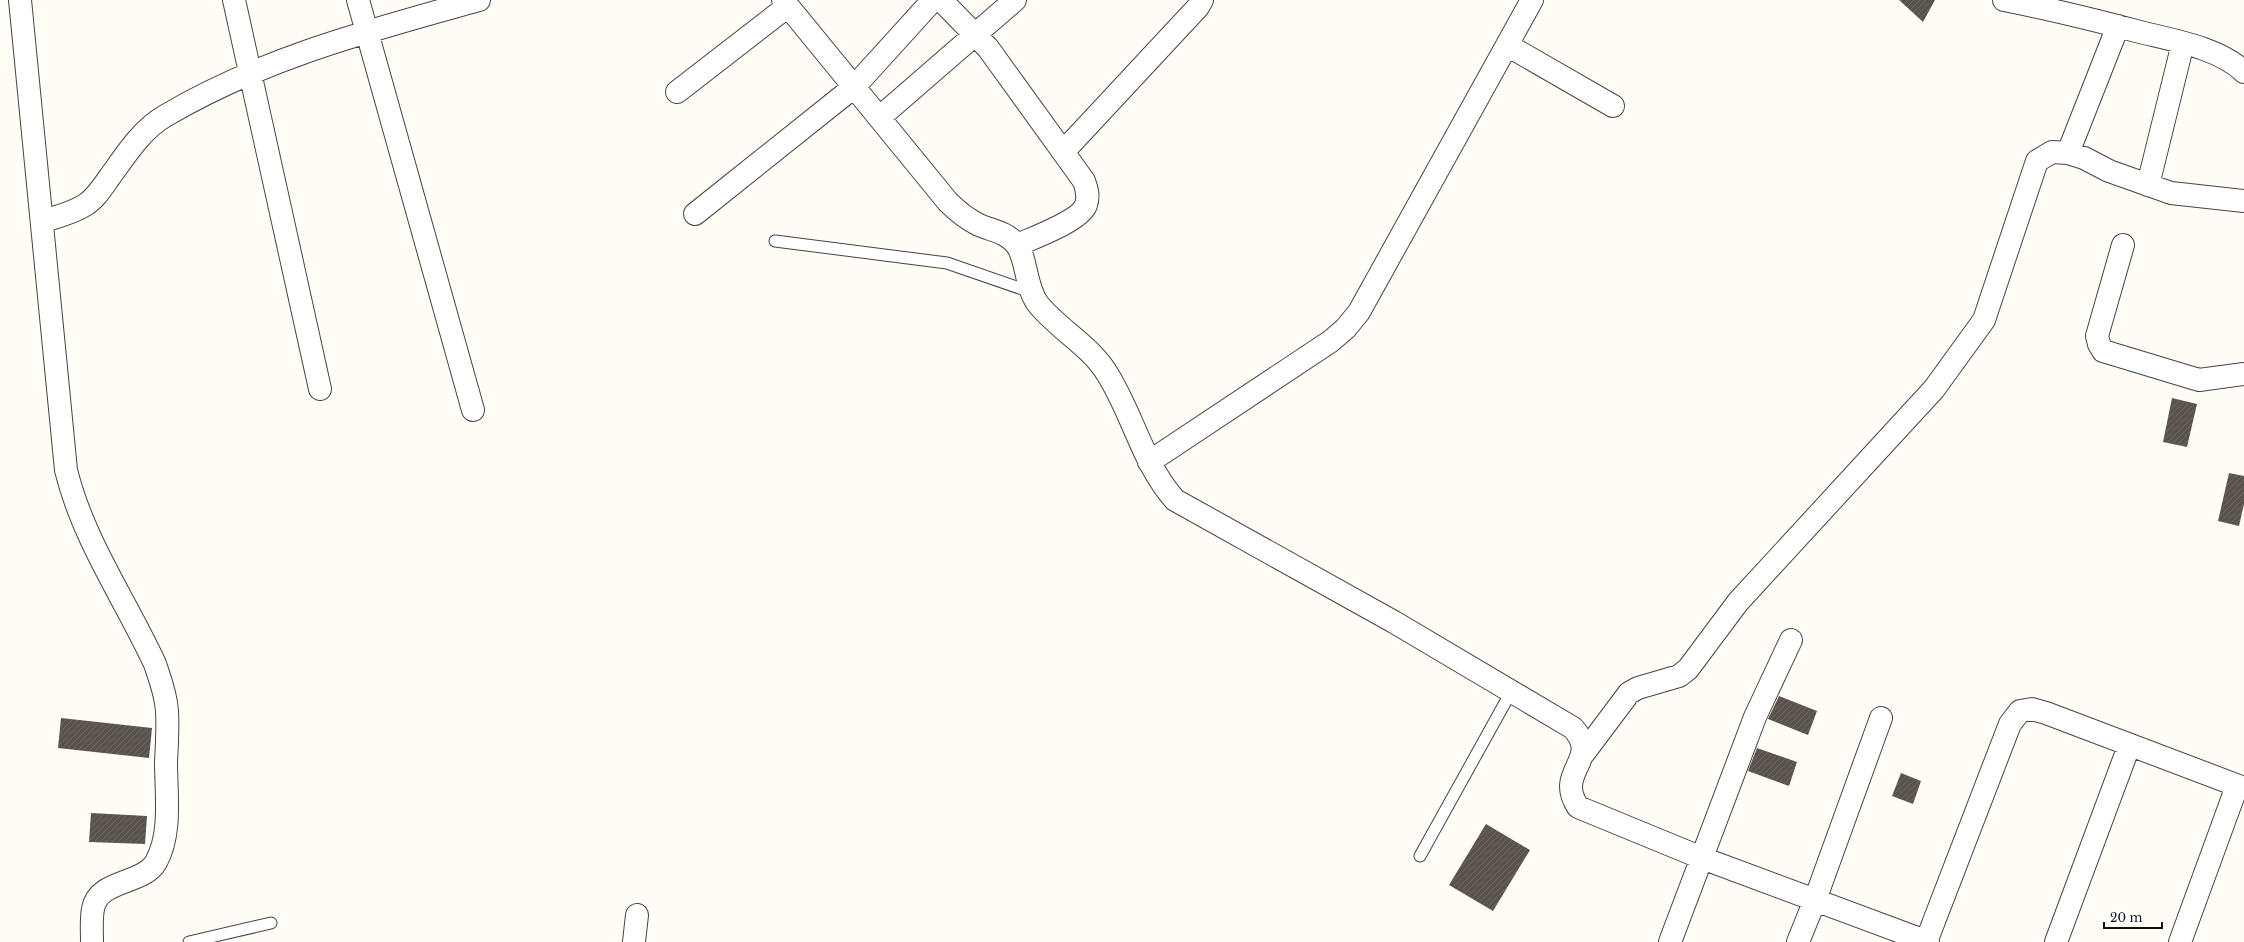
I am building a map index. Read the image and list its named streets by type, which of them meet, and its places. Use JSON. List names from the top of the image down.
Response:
{
  "scale_bar": "20 m"
}
